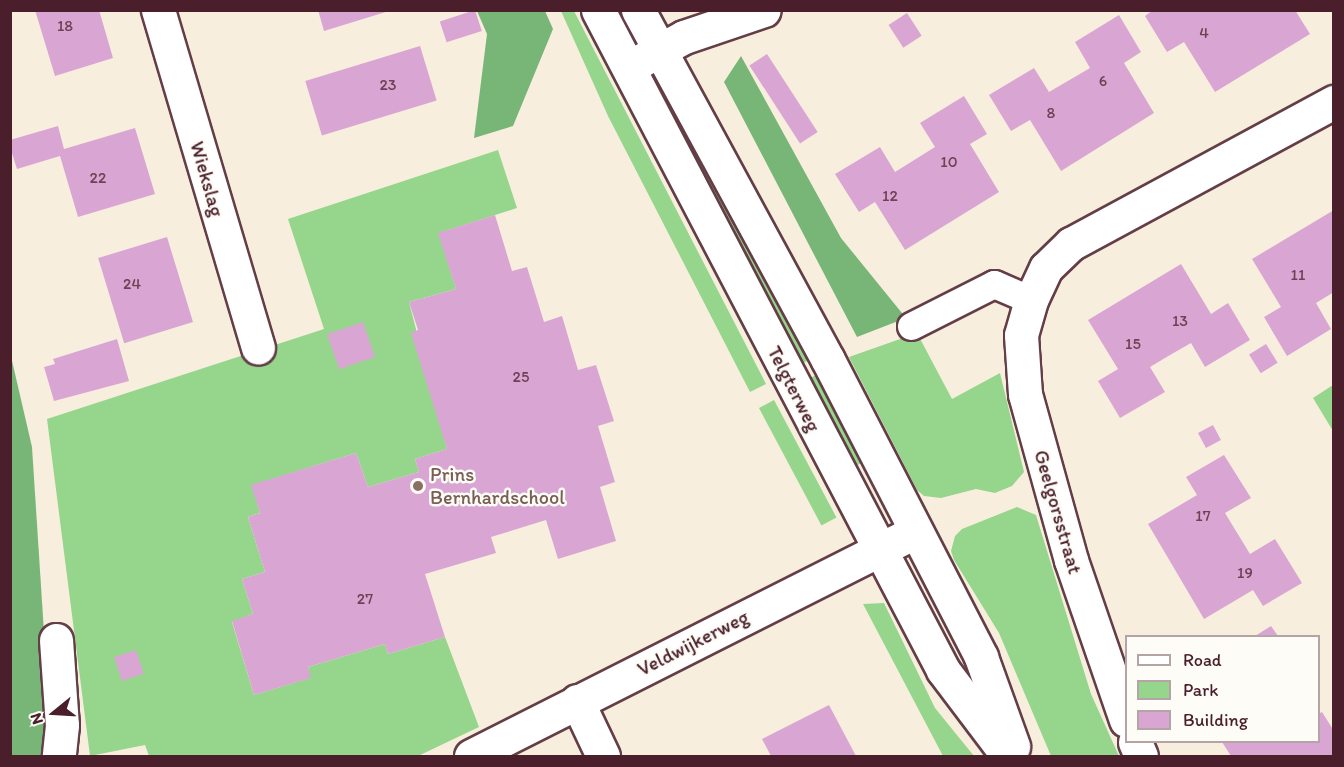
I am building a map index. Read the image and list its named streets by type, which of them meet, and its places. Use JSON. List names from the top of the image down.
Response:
{
  "streets": {
    "street": [
      "Wiekslag",
      "Telgterweg",
      "Geelgorsstraat",
      "Veldwijkerweg"
    ]
  },
  "crossings": [
    ["Telgterweg", "Veldwijkerweg"]
  ],
  "places": ["Prins Bernhardschool"],
  "house_numbers": [
    "18",
    "4",
    "6",
    "23",
    "8",
    "10",
    "22",
    "12",
    "11",
    "24",
    "13",
    "15",
    "25",
    "17",
    "19",
    "27"
  ],
  "legend": ["Road", "Park", "Building"],
  "north": "left"
}
